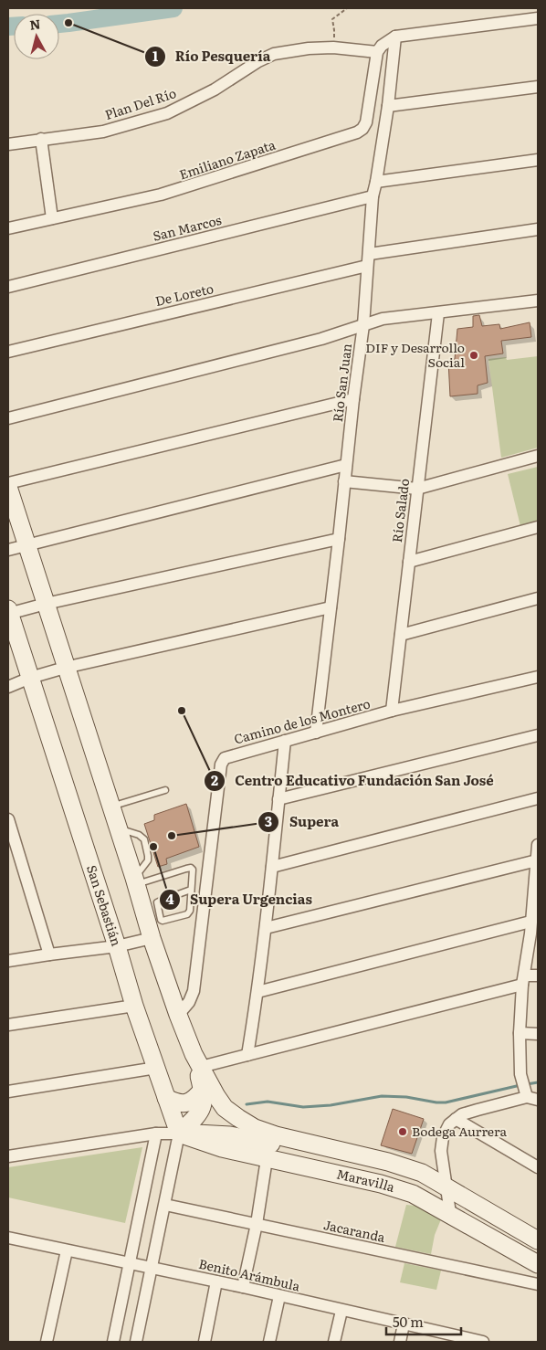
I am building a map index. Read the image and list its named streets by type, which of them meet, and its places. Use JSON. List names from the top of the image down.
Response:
{
  "streets": {
    "main road": ["San Sebastián", "Maravilla"],
    "street": [
      "Plan Del Río",
      "Emiliano Zapata",
      "San Marcos",
      "De Loreto",
      "Río San Juan",
      "Río Salado",
      "Camino de los Montero",
      "Jacaranda",
      "Benito Arámbula"
    ]
  },
  "crossings": [
    ["Plan Del Río", "Emiliano Zapata"],
    ["San Marcos", "Río San Juan"],
    ["De Loreto", "Río San Juan"],
    ["Río San Juan", "Camino de los Montero"],
    ["Río Salado", "Camino de los Montero"],
    ["San Sebastián", "Maravilla"]
  ],
  "places": [
    "Río Pesquería",
    "DIF y Desarrollo Social",
    "Centro Educativo Fundación San José",
    "Supera",
    "Supera Urgencias",
    "Bodega Aurrera"
  ],
  "scale_bar": "50 m",
  "north": "top"
}
